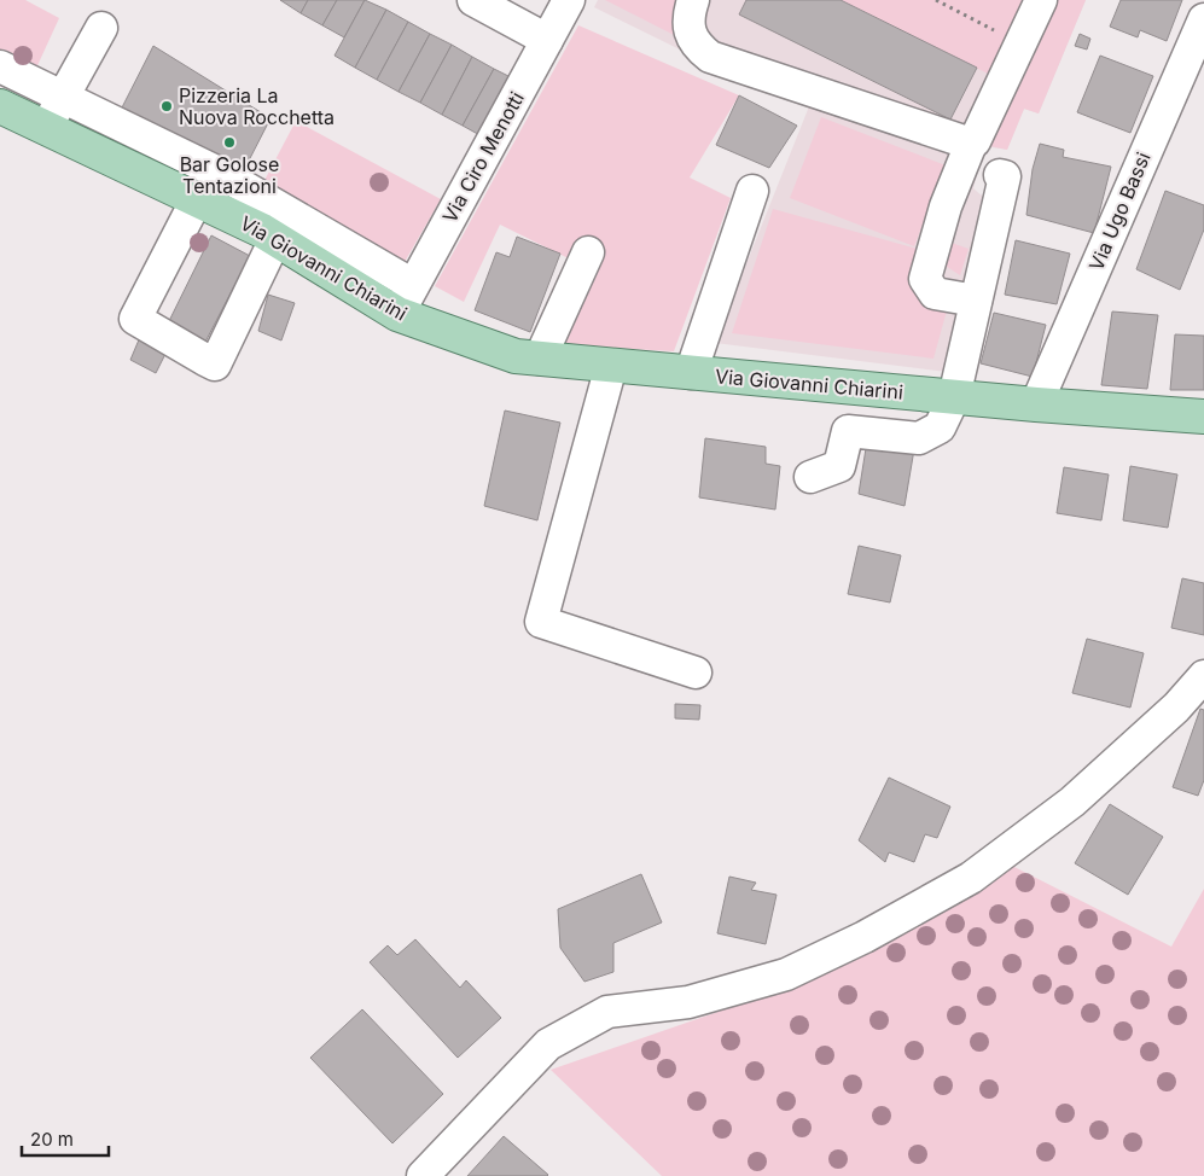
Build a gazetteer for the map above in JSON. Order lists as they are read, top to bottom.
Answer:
{
  "streets": {
    "main road": ["Via Giovanni Chiarini"],
    "street": ["Via Ciro Menotti", "Via Ugo Bassi"]
  },
  "crossings": [
    ["Via Ciro Menotti", "Via Giovanni Chiarini"],
    ["Via Ugo Bassi", "Via Giovanni Chiarini"]
  ],
  "places": ["Pizzeria La Nuova Rocchetta", "Bar Golose Tentazioni"],
  "scale_bar": "20 m"
}
